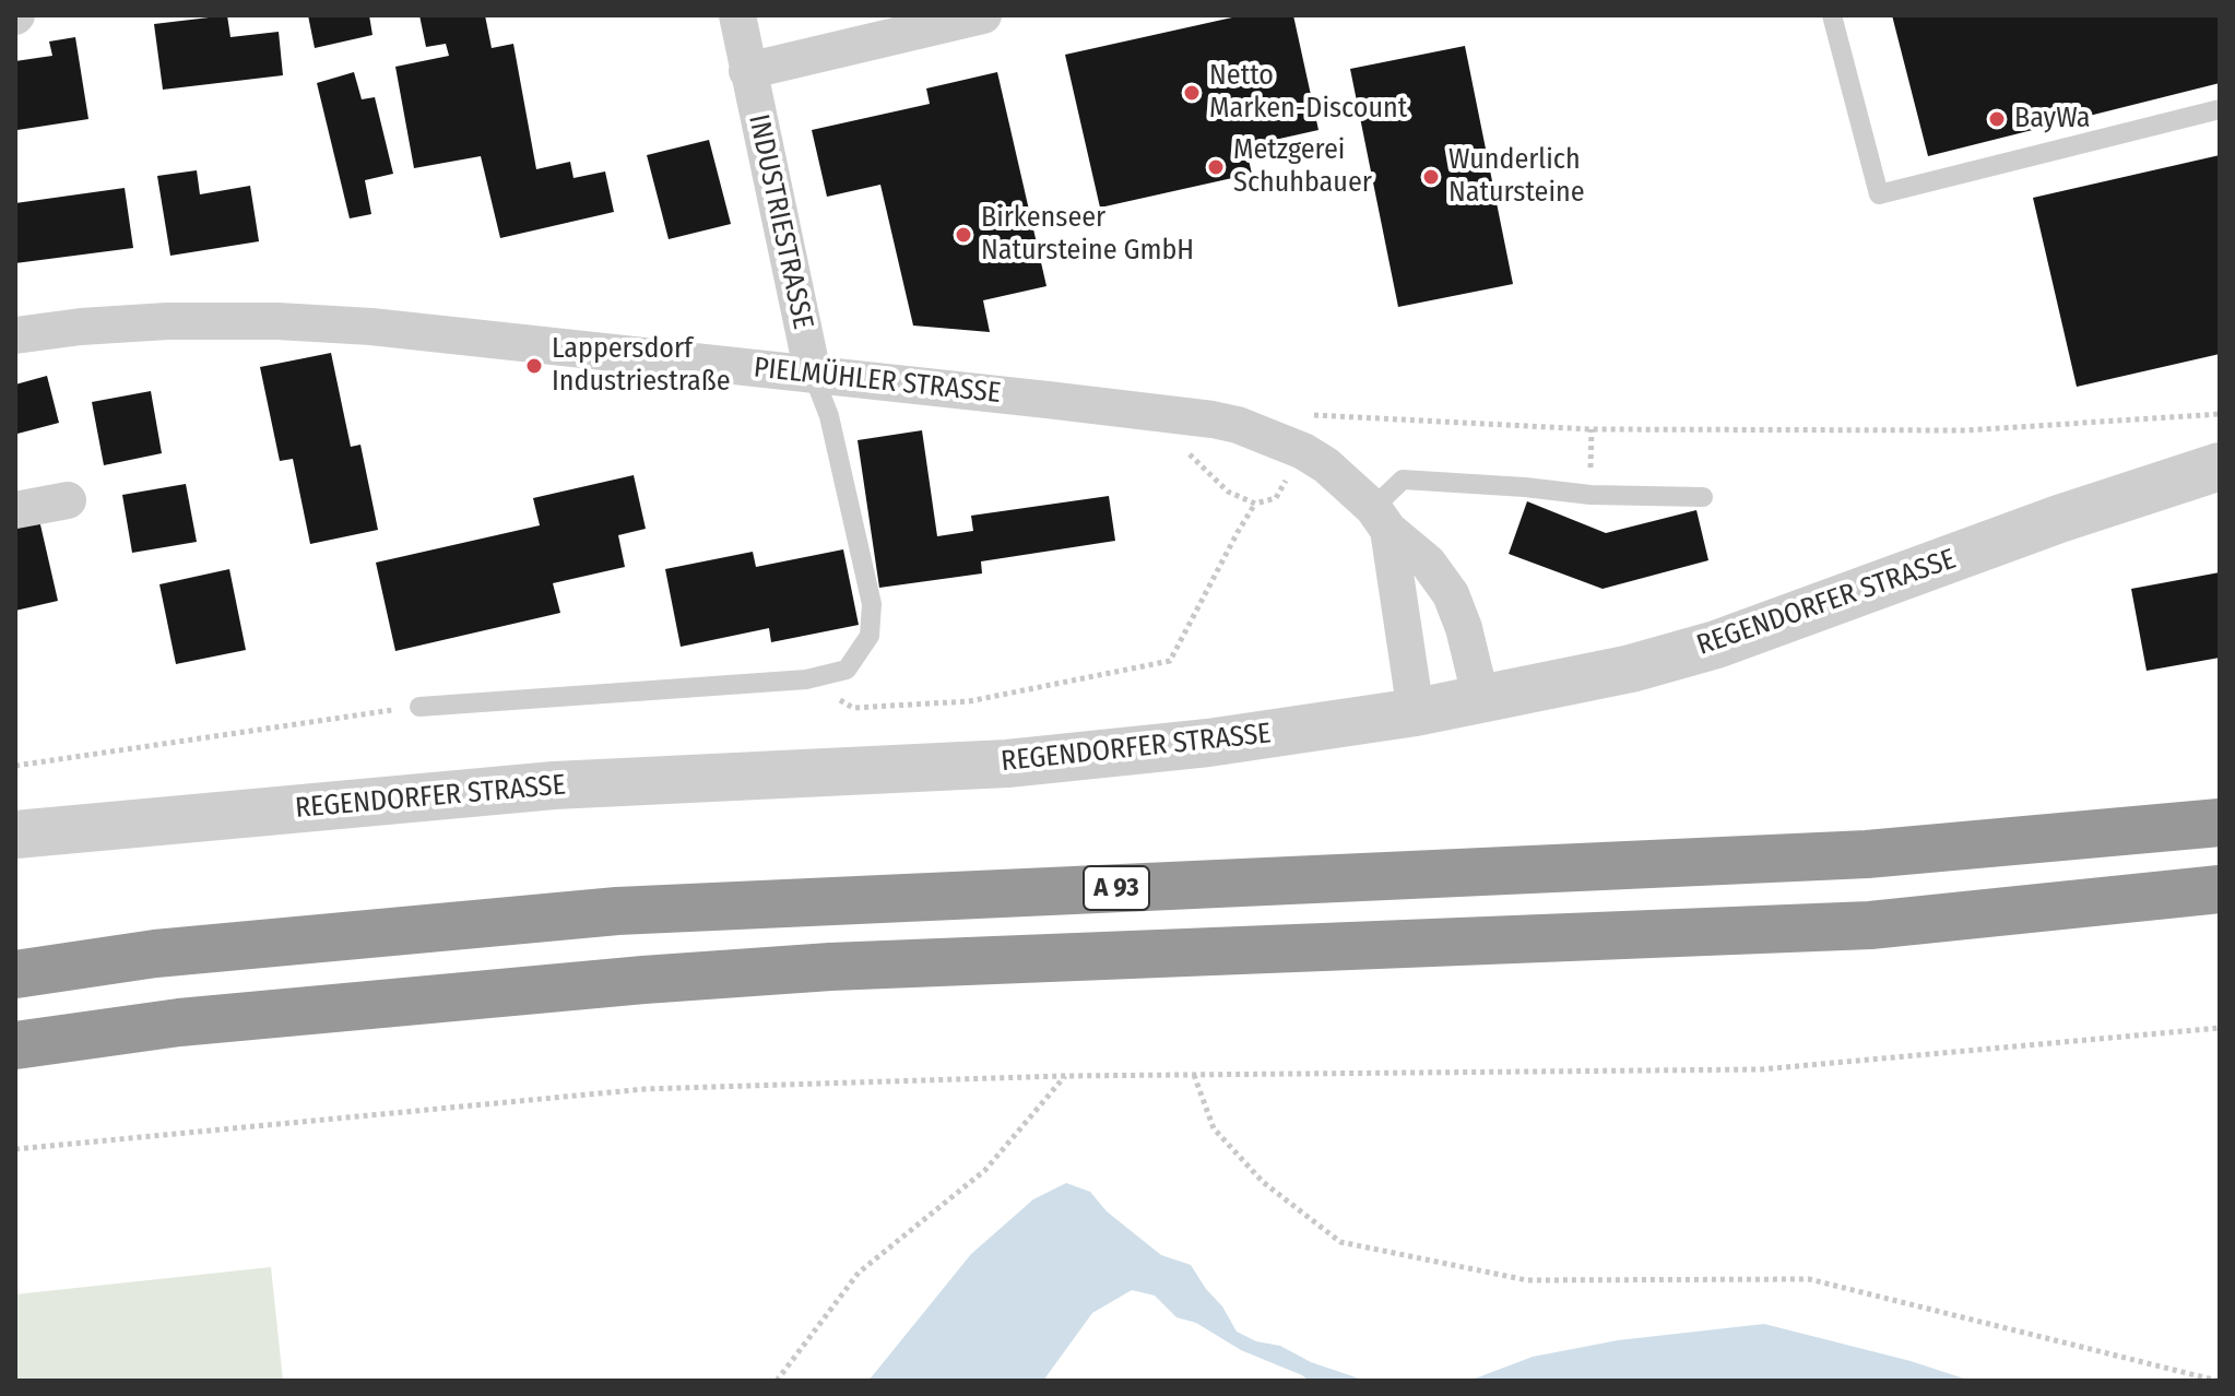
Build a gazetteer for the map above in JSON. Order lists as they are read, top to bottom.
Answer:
{
  "streets": {
    "highway": ["A 93"],
    "street": ["INDUSTRIESTRASSE", "PIELMÜHLER STRASSE", "REGENDORFER STRASSE"]
  },
  "crossings": [
    ["INDUSTRIESTRASSE", "PIELMÜHLER STRASSE"],
    ["PIELMÜHLER STRASSE", "REGENDORFER STRASSE"]
  ],
  "places": [
    "Netto Marken-Discount",
    "BayWa",
    "Metzgerei Schuhbauer",
    "Wunderlich Natursteine",
    "Birkenseer Natursteine GmbH",
    "Lappersdorf Industriestraße"
  ]
}
